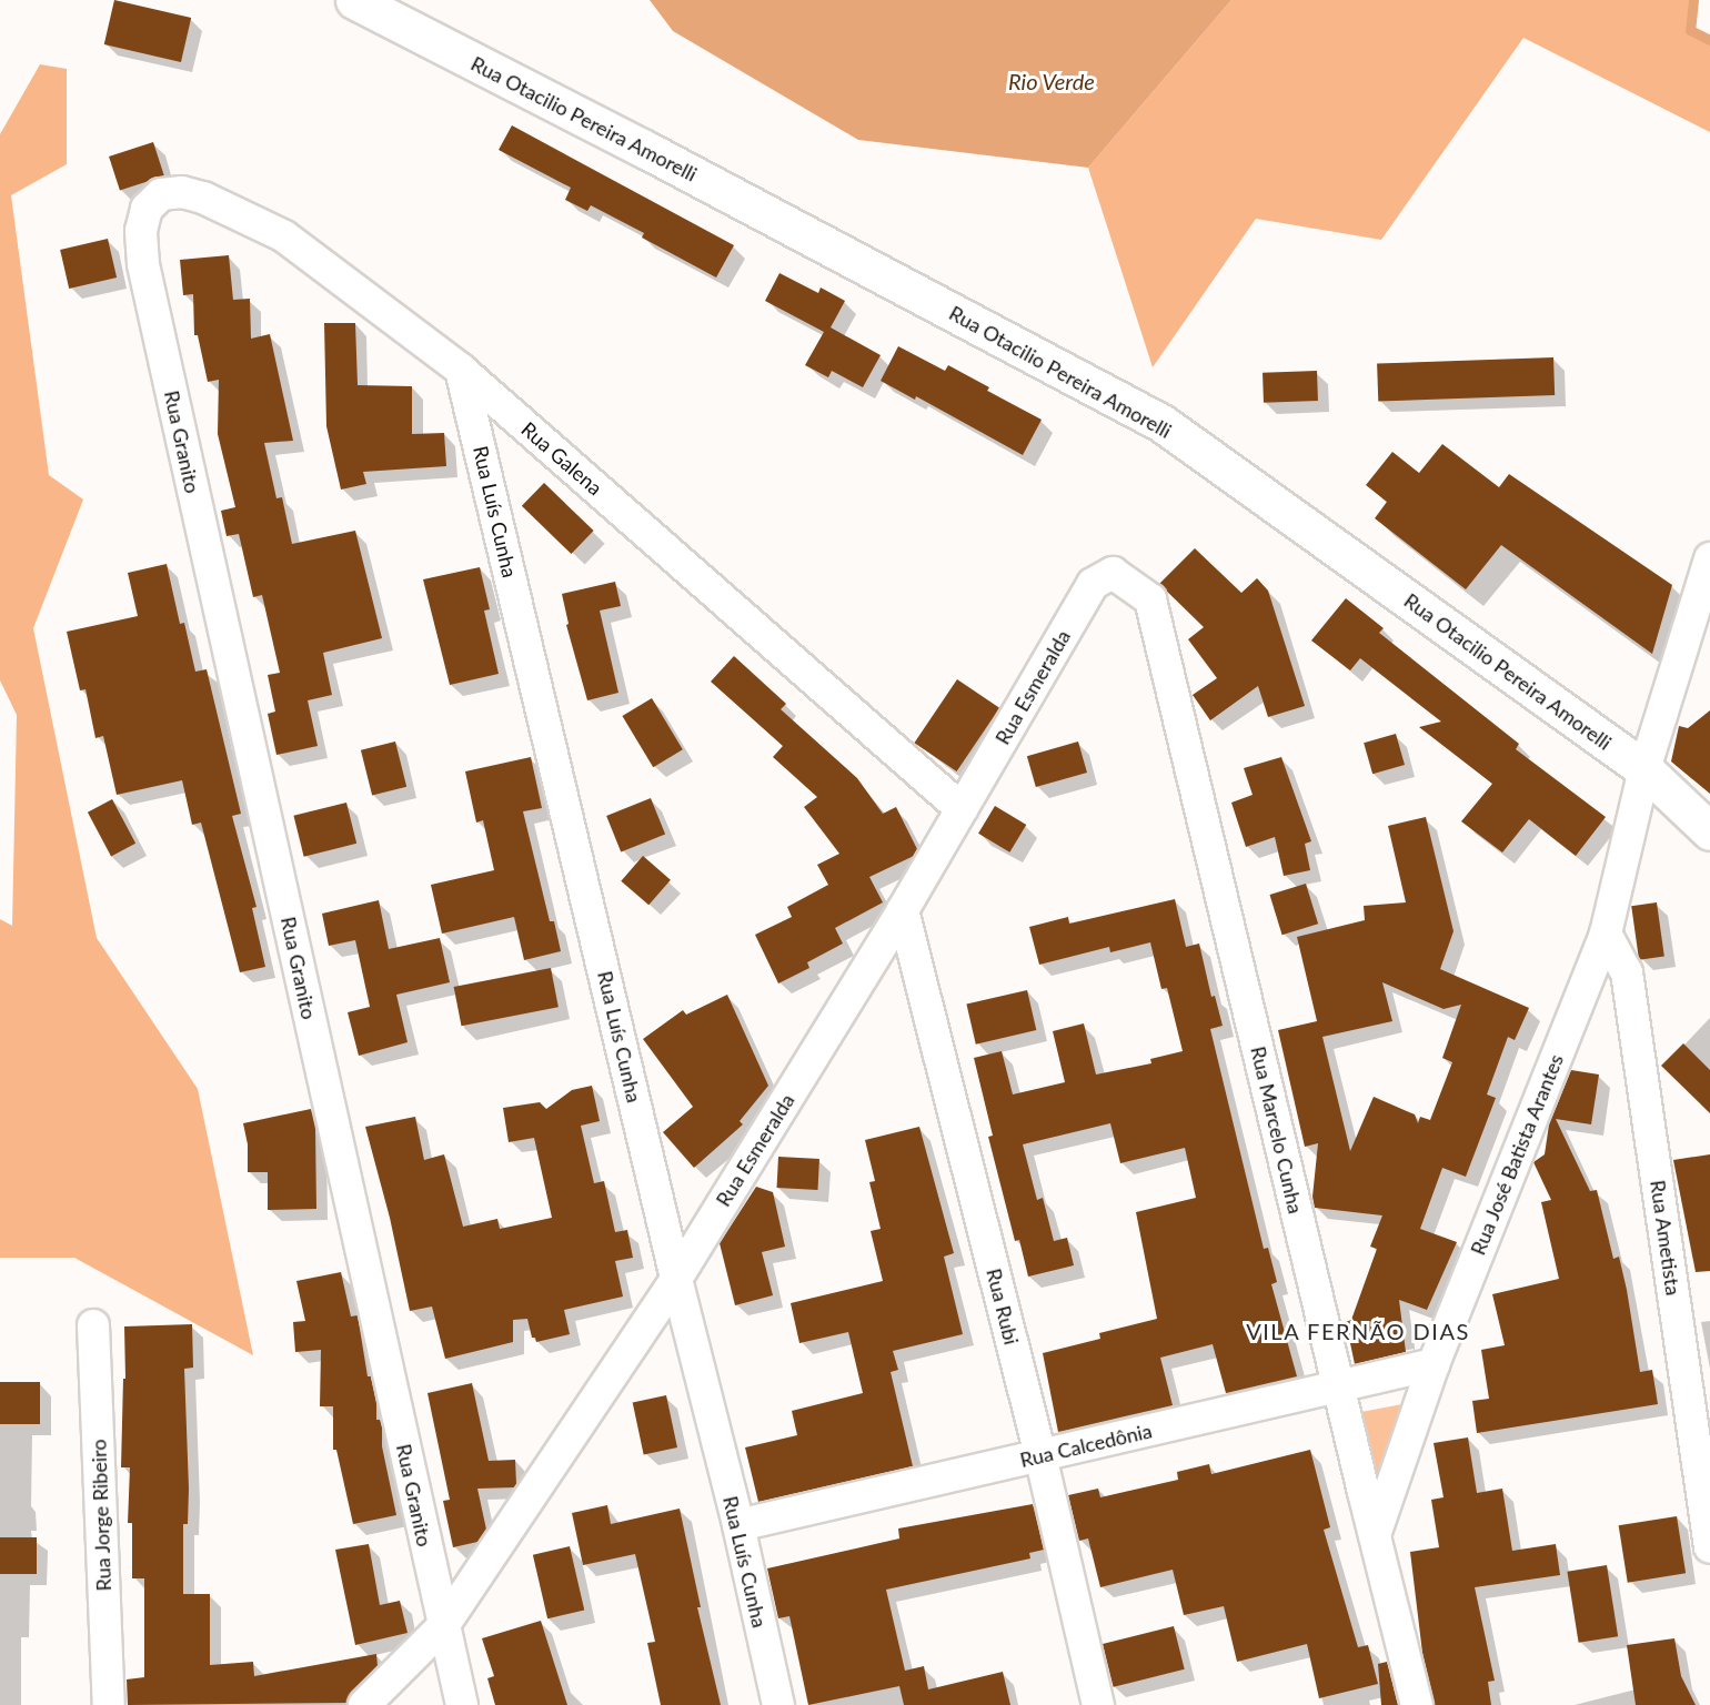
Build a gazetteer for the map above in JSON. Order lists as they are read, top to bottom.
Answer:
{
  "streets": {
    "main road": ["Rua Otacilio Pereira Amorelli"],
    "street": [
      "Rua Granito",
      "Rua Galena",
      "Rua Luís Cunha",
      "Rua Esmeralda",
      "Rua Marcelo Cunha",
      "Rua José Batista Arantes",
      "Rua Ametista",
      "Rua Rubi",
      "Rua Calcedônia",
      "Rua Jorge Ribeiro"
    ]
  },
  "crossings": [
    ["Rua Otacilio Pereira Amorelli", "Rua José Batista Arantes"],
    ["Rua Granito", "Rua Galena"],
    ["Rua Granito", "Rua Esmeralda"],
    ["Rua Galena", "Rua Luís Cunha"],
    ["Rua Galena", "Rua Esmeralda"],
    ["Rua Luís Cunha", "Rua Esmeralda"],
    ["Rua Luís Cunha", "Rua Calcedônia"],
    ["Rua Esmeralda", "Rua Marcelo Cunha"],
    ["Rua Esmeralda", "Rua Rubi"],
    ["Rua Marcelo Cunha", "Rua José Batista Arantes"],
    ["Rua Marcelo Cunha", "Rua Calcedônia"],
    ["Rua José Batista Arantes", "Rua Ametista"],
    ["Rua José Batista Arantes", "Rua Calcedônia"],
    ["Rua Rubi", "Rua Calcedônia"]
  ],
  "districts": ["VILA FERNÃO DIAS"],
  "water": ["Rio Verde"]
}
